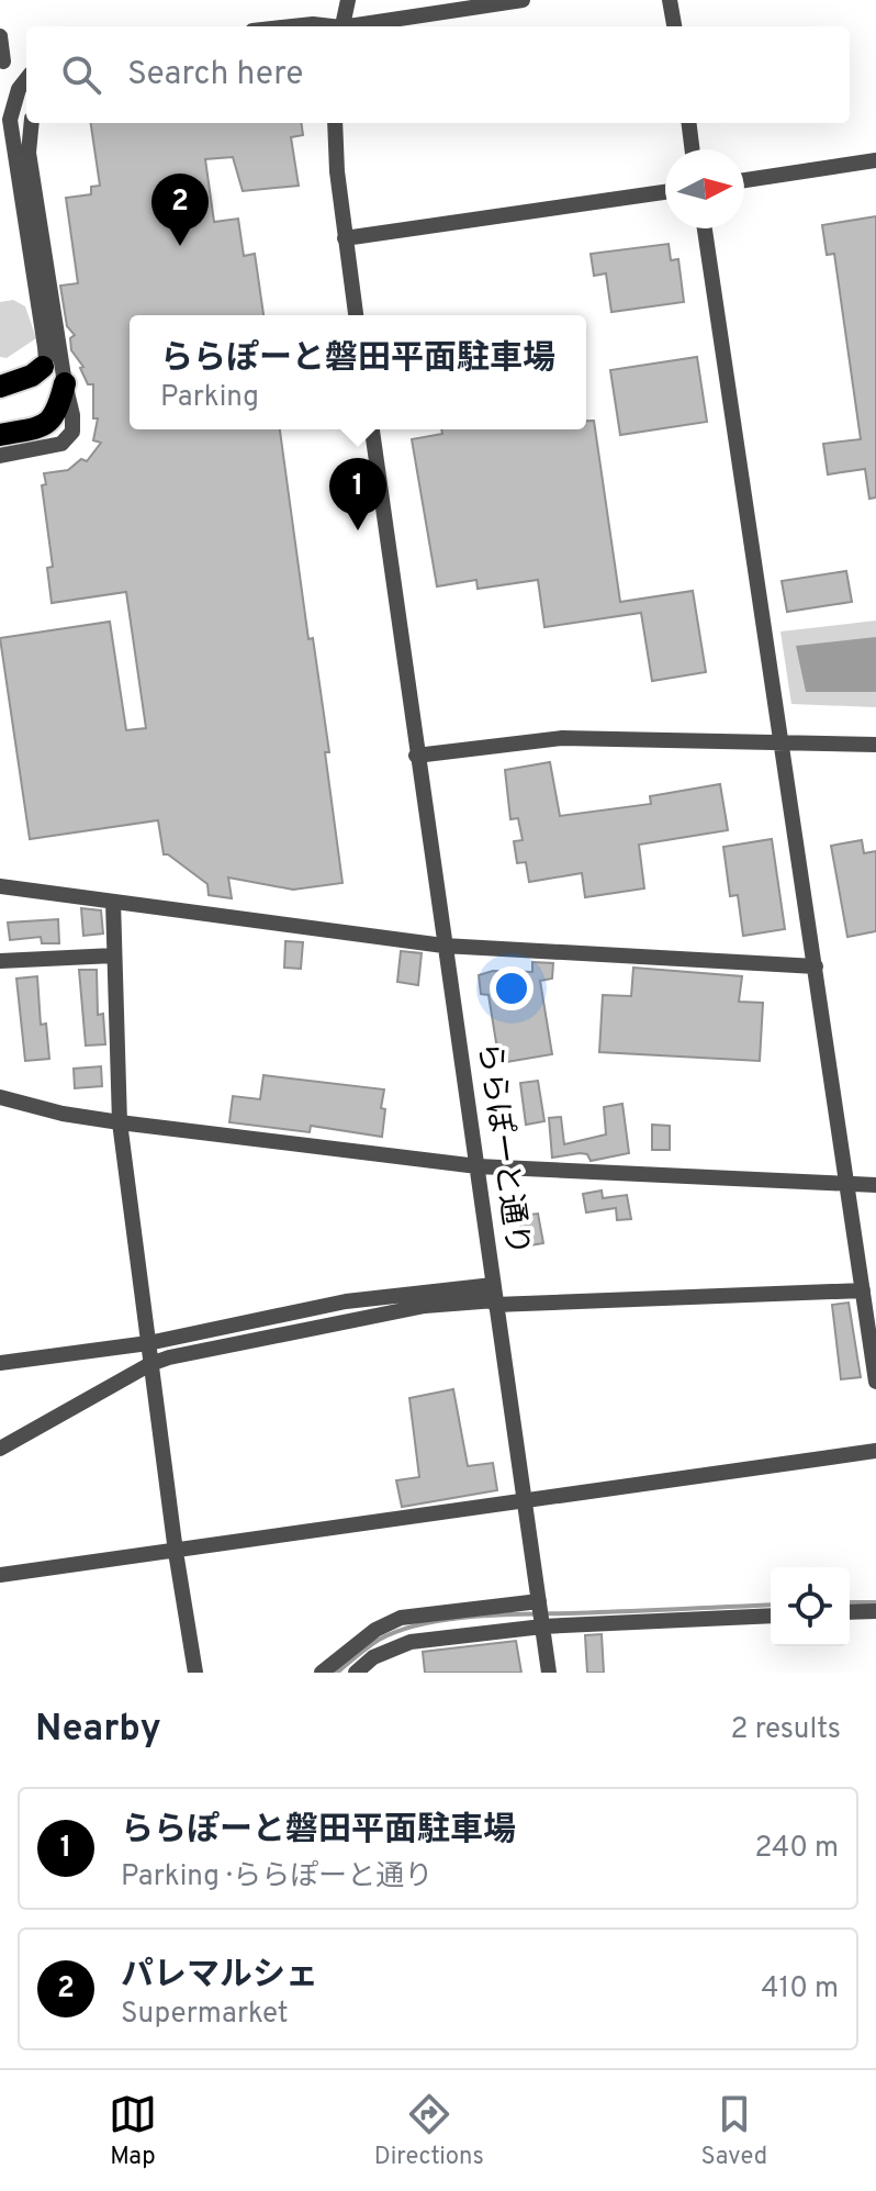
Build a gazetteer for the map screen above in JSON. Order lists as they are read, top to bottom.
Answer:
{
  "streets": {
    "street": ["ららぽーと通り"]
  },
  "north": "right",
  "page": {
    "search": "Search here",
    "pins": ["2", "1"],
    "popup": ["ららぽーと磐田平面駐車場", "Parking"],
    "heading": ["Nearby", "2 results"],
    "list": [
      {
        "mark": "1",
        "name": "ららぽーと磐田平面駐車場",
        "note": "Parking · ららぽーと通り",
        "value": "240 m"
      },
      {
        "mark": "2",
        "name": "パレマルシェ",
        "note": "Supermarket",
        "value": "410 m"
      }
    ],
    "nav": ["Map", "Directions", "Saved"]
  }
}
